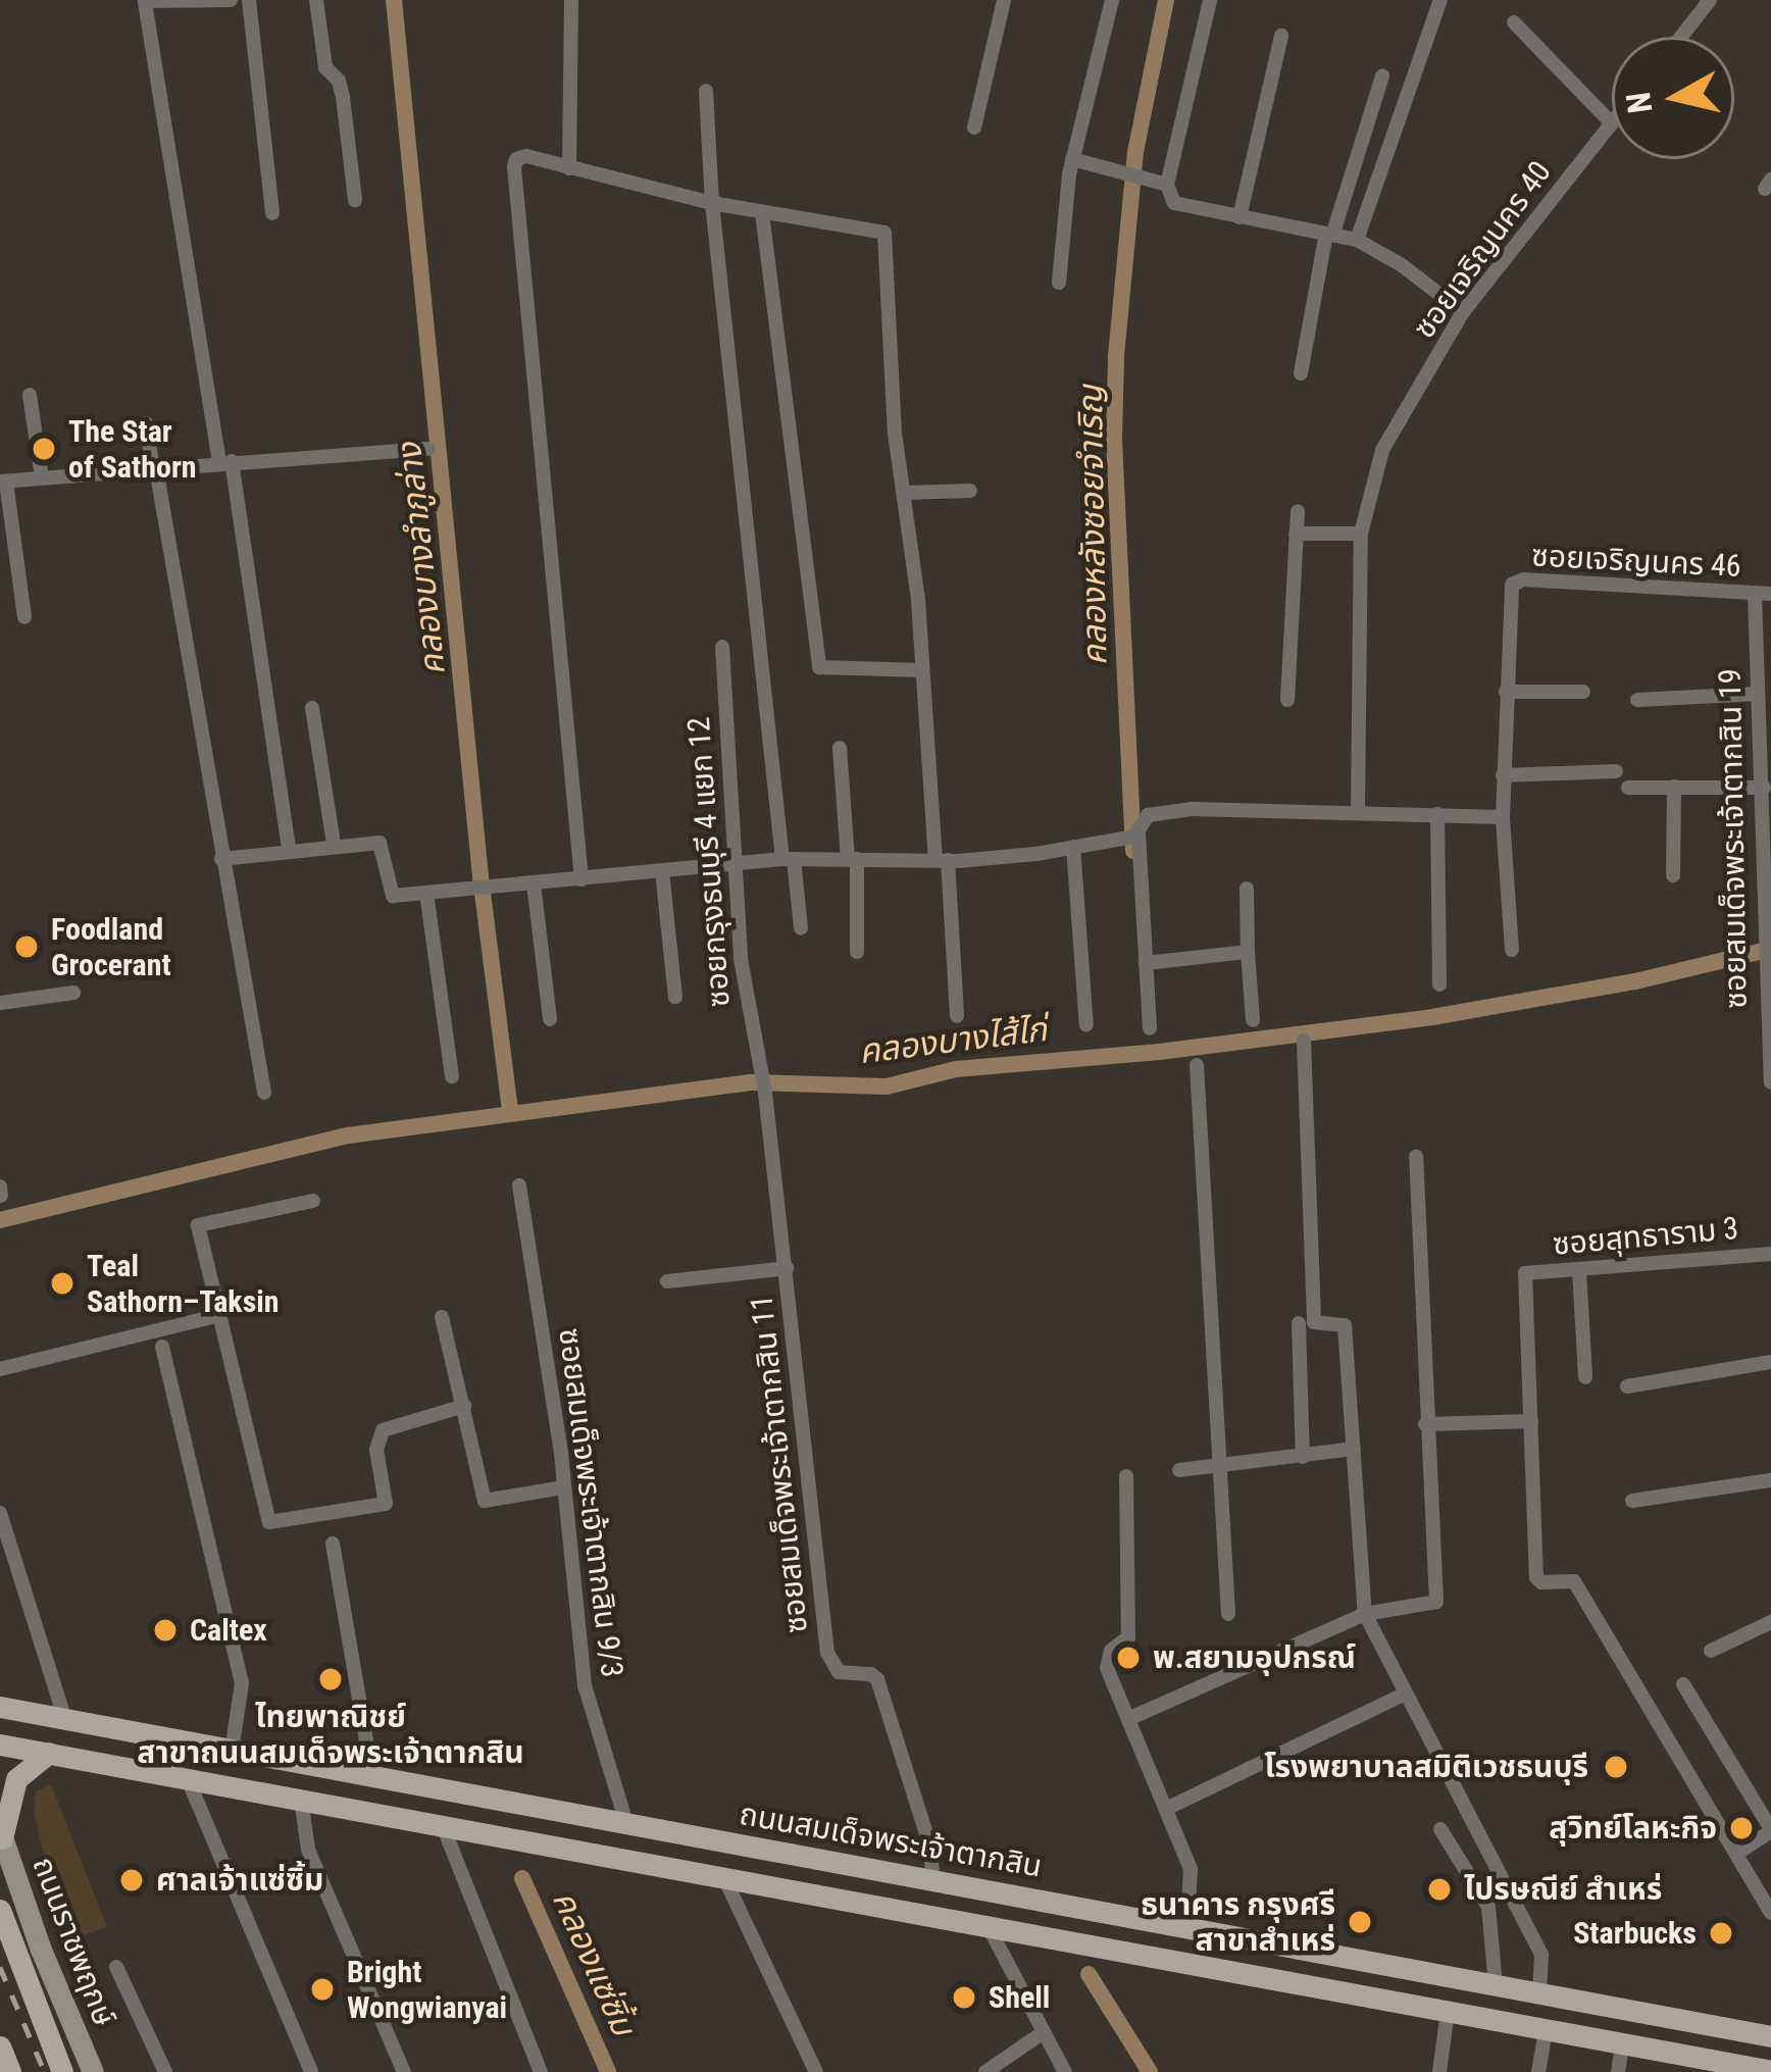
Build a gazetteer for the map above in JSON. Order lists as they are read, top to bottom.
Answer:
{
  "streets": {
    "main road": ["ถนนสมเด็จพระเจ้าตากสิน", "ถนนราชพฤกษ์"],
    "street": [
      "ซอยเจริญนคร 40",
      "ซอยเจริญนคร 46",
      "ซอยสมเด็จพระเจ้าตากสิน 19",
      "ซอยกรุงธนบุรี 4 แยก 12",
      "ซอยสุทธาราม 3",
      "ซอยสมเด็จพระเจ้าตากสิน 11",
      "ซอยสมเด็จพระเจ้าตากสิน 9/3"
    ]
  },
  "crossings": [
    ["ซอยเจริญนคร 46", "ซอยสมเด็จพระเจ้าตากสิน 19"],
    ["ซอยกรุงธนบุรี 4 แยก 12", "ซอยสมเด็จพระเจ้าตากสิน 11"],
    ["ซอยสมเด็จพระเจ้าตากสิน 11", "ถนนสมเด็จพระเจ้าตากสิน"],
    ["ซอยสมเด็จพระเจ้าตากสิน 9/3", "ถนนสมเด็จพระเจ้าตากสิน"]
  ],
  "water": [
    "คลองหลังซอยจำเริญ",
    "คลองบางลำภูล่าง",
    "คลองบางไส้ไก่",
    "คลองแซ่ซิ้ม"
  ],
  "places": [
    "The Star of Sathorn",
    "Foodland Grocerant",
    "Teal Sathorn–Taksin",
    "Caltex",
    "พ.สยามอุปกรณ์",
    "ไทยพาณิชย์ สาขาถนนสมเด็จพระเจ้าตากสิน",
    "โรงพยาบาลสมิติเวชธนบุรี",
    "สุวิทย์โลหะกิจ",
    "ศาลเจ้าแซ่ซิ้ม",
    "ไปรษณีย์ สำเหร่",
    "ธนาคาร กรุงศรี สาขาสำเหร่",
    "Starbucks",
    "Bright Wongwianyai",
    "Shell"
  ],
  "north": "left"
}
